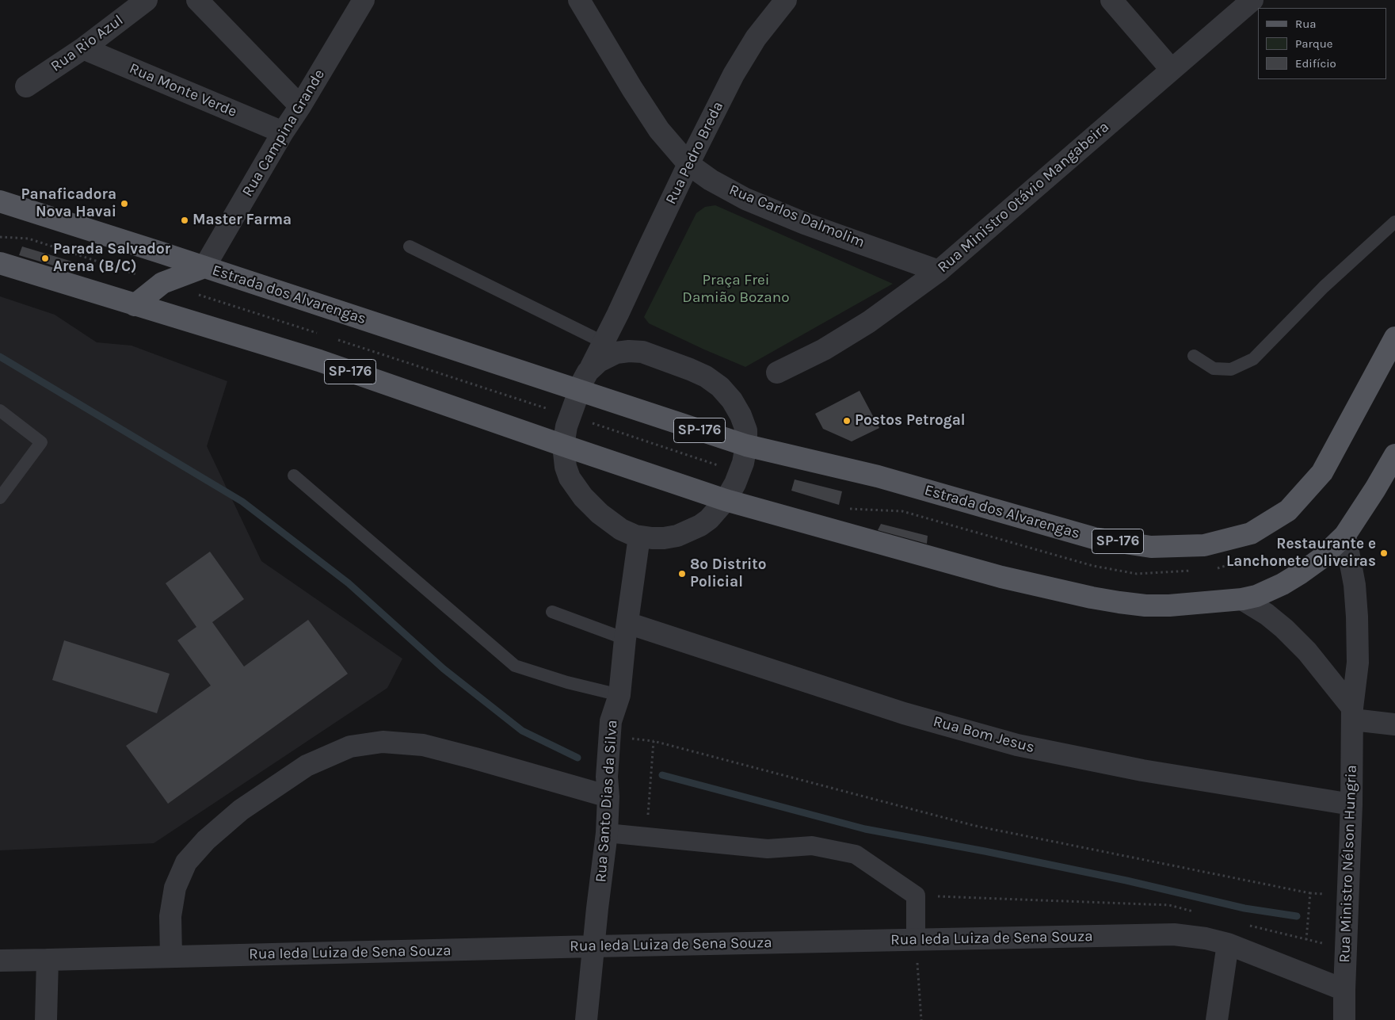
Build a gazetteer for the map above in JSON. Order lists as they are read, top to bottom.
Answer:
{
  "streets": {
    "main road": ["Estrada dos Alvarengas", "SP-176"],
    "street": [
      "Rua Rio Azul",
      "Rua Monte Verde",
      "Rua Campina Grande",
      "Rua Pedro Breda",
      "Rua Ministro Otávio Mangabeira",
      "Rua Carlos Dalmolim",
      "Rua Bom Jesus",
      "Rua Santo Dias da Silva",
      "Rua Ministro Nélson Hungria",
      "Rua Ieda Luiza de Sena Souza"
    ]
  },
  "crossings": [
    ["Rua Rio Azul", "Rua Monte Verde"],
    ["Rua Monte Verde", "Rua Campina Grande"],
    ["Rua Campina Grande", "Estrada dos Alvarengas"],
    ["Rua Pedro Breda", "Rua Carlos Dalmolim"],
    ["Rua Pedro Breda", "Estrada dos Alvarengas"],
    ["Rua Pedro Breda", "SP-176"],
    ["Rua Ministro Otávio Mangabeira", "Rua Carlos Dalmolim"],
    ["Estrada dos Alvarengas", "SP-176"],
    ["SP-176", "Rua Santo Dias da Silva"],
    ["SP-176", "Rua Ministro Nélson Hungria"],
    ["Rua Bom Jesus", "Rua Santo Dias da Silva"],
    ["Rua Bom Jesus", "Rua Ministro Nélson Hungria"],
    ["Rua Santo Dias da Silva", "Rua Ieda Luiza de Sena Souza"],
    ["Rua Ministro Nélson Hungria", "Rua Ieda Luiza de Sena Souza"]
  ],
  "parks": ["Praça Frei Damião Bozano"],
  "places": [
    "Panaficadora Nova Havai",
    "Master Farma",
    "Parada Salvador Arena (B/C)",
    "Postos Petrogal",
    "Restaurante e Lanchonete Oliveiras",
    "8º Distrito Policial"
  ],
  "legend": ["Rua", "Parque", "Edifício"]
}
